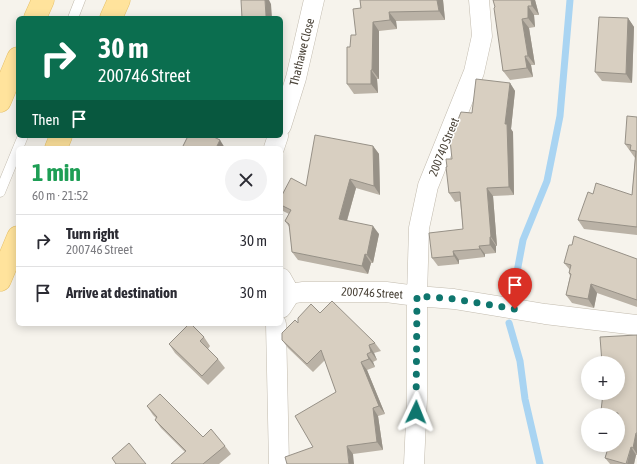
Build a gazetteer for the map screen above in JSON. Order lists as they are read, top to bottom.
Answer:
{
  "streets": {
    "street": ["Thathawe Close", "200740 Street", "200746 Street"]
  },
  "crossings": [
    ["200740 Street", "200746 Street"]
  ],
  "page": {
    "turn": ["30 m", "200746 Street"],
    "then": "Then",
    "heading": ["1 min", "60 m · 21:52"],
    "list": [
      {
        "name": "Turn right",
        "note": "200746 Street",
        "value": "30 m"
      },
      {
        "name": "Arrive at destination",
        "value": "30 m"
      }
    ],
    "map_buttons": ["+", "−"]
  }
}
